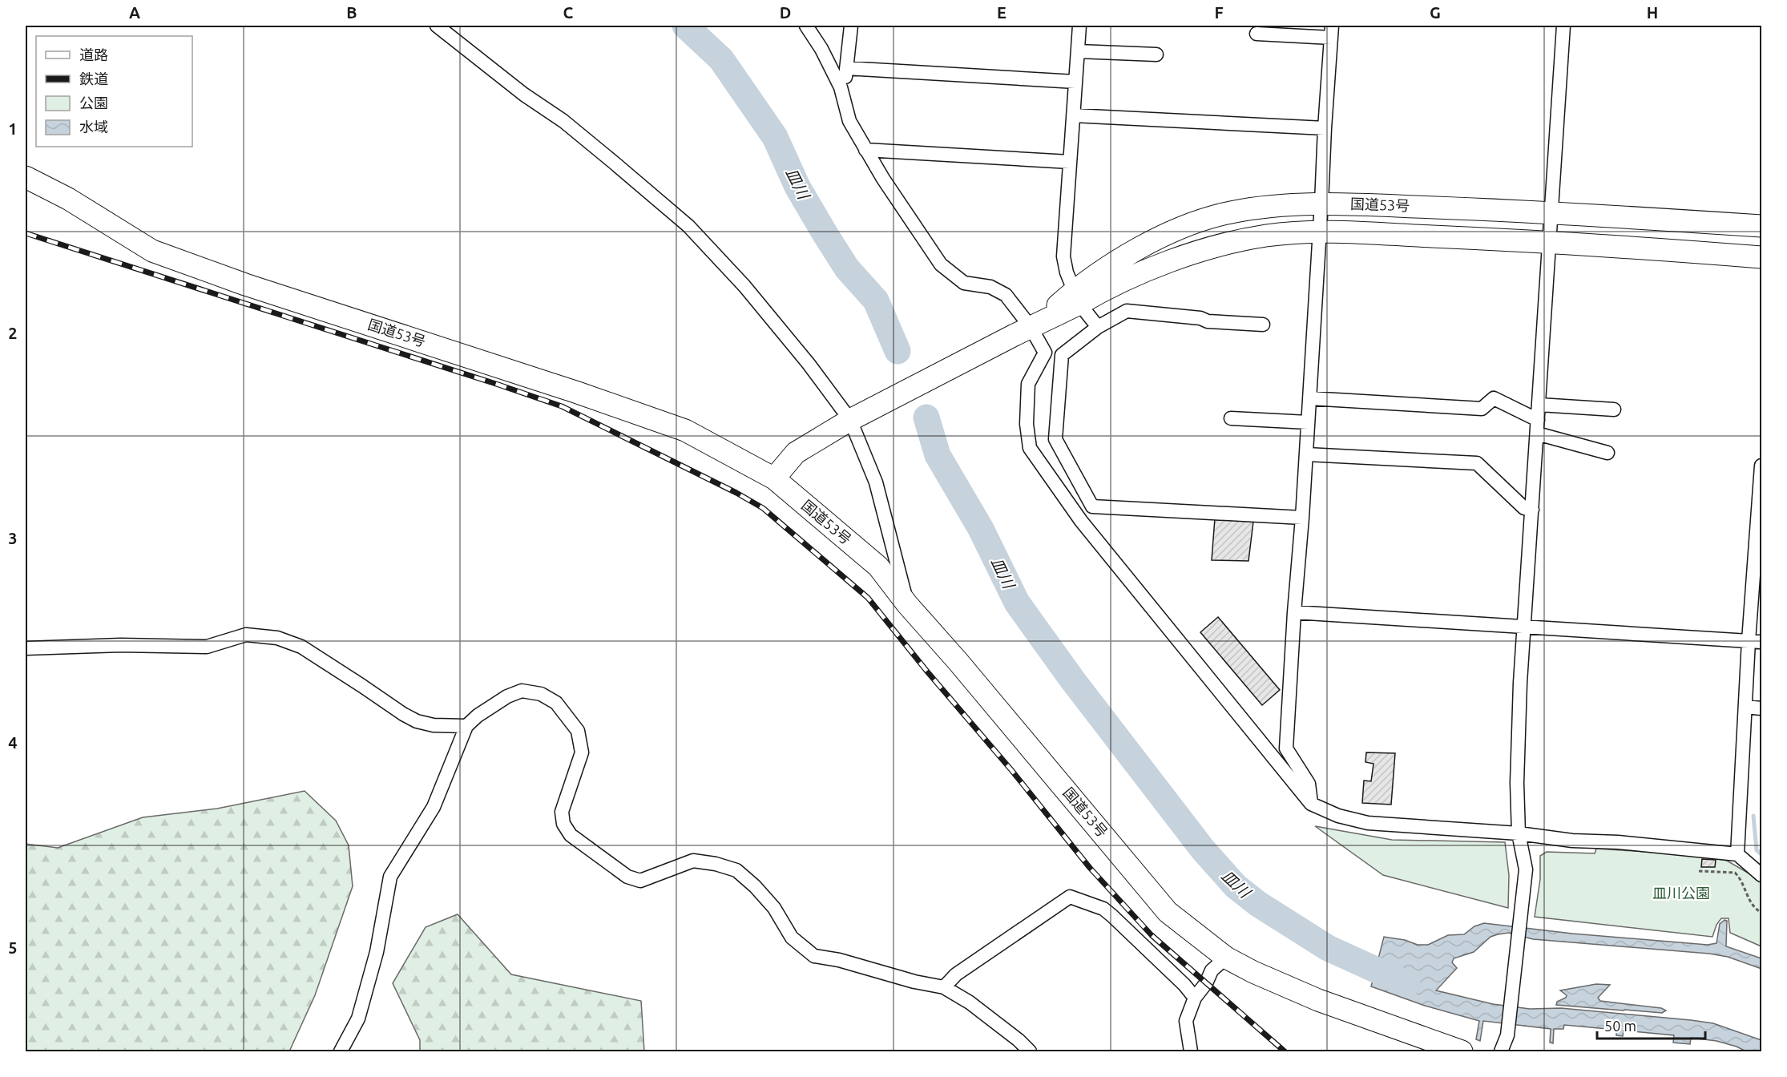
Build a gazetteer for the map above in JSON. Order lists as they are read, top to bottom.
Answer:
{
  "streets": {
    "highway": ["国道53号"]
  },
  "water": ["皿川"],
  "parks": ["皿川公園"],
  "legend": [
    "道路",
    "鉄道",
    "公園",
    "水域"
  ],
  "scale_bar": "50 m",
  "grid": {
    "columns": [
      "A",
      "B",
      "C",
      "D",
      "E",
      "F",
      "G",
      "H"
    ],
    "rows": [
      "1",
      "2",
      "3",
      "4",
      "5"
    ]
  }
}
